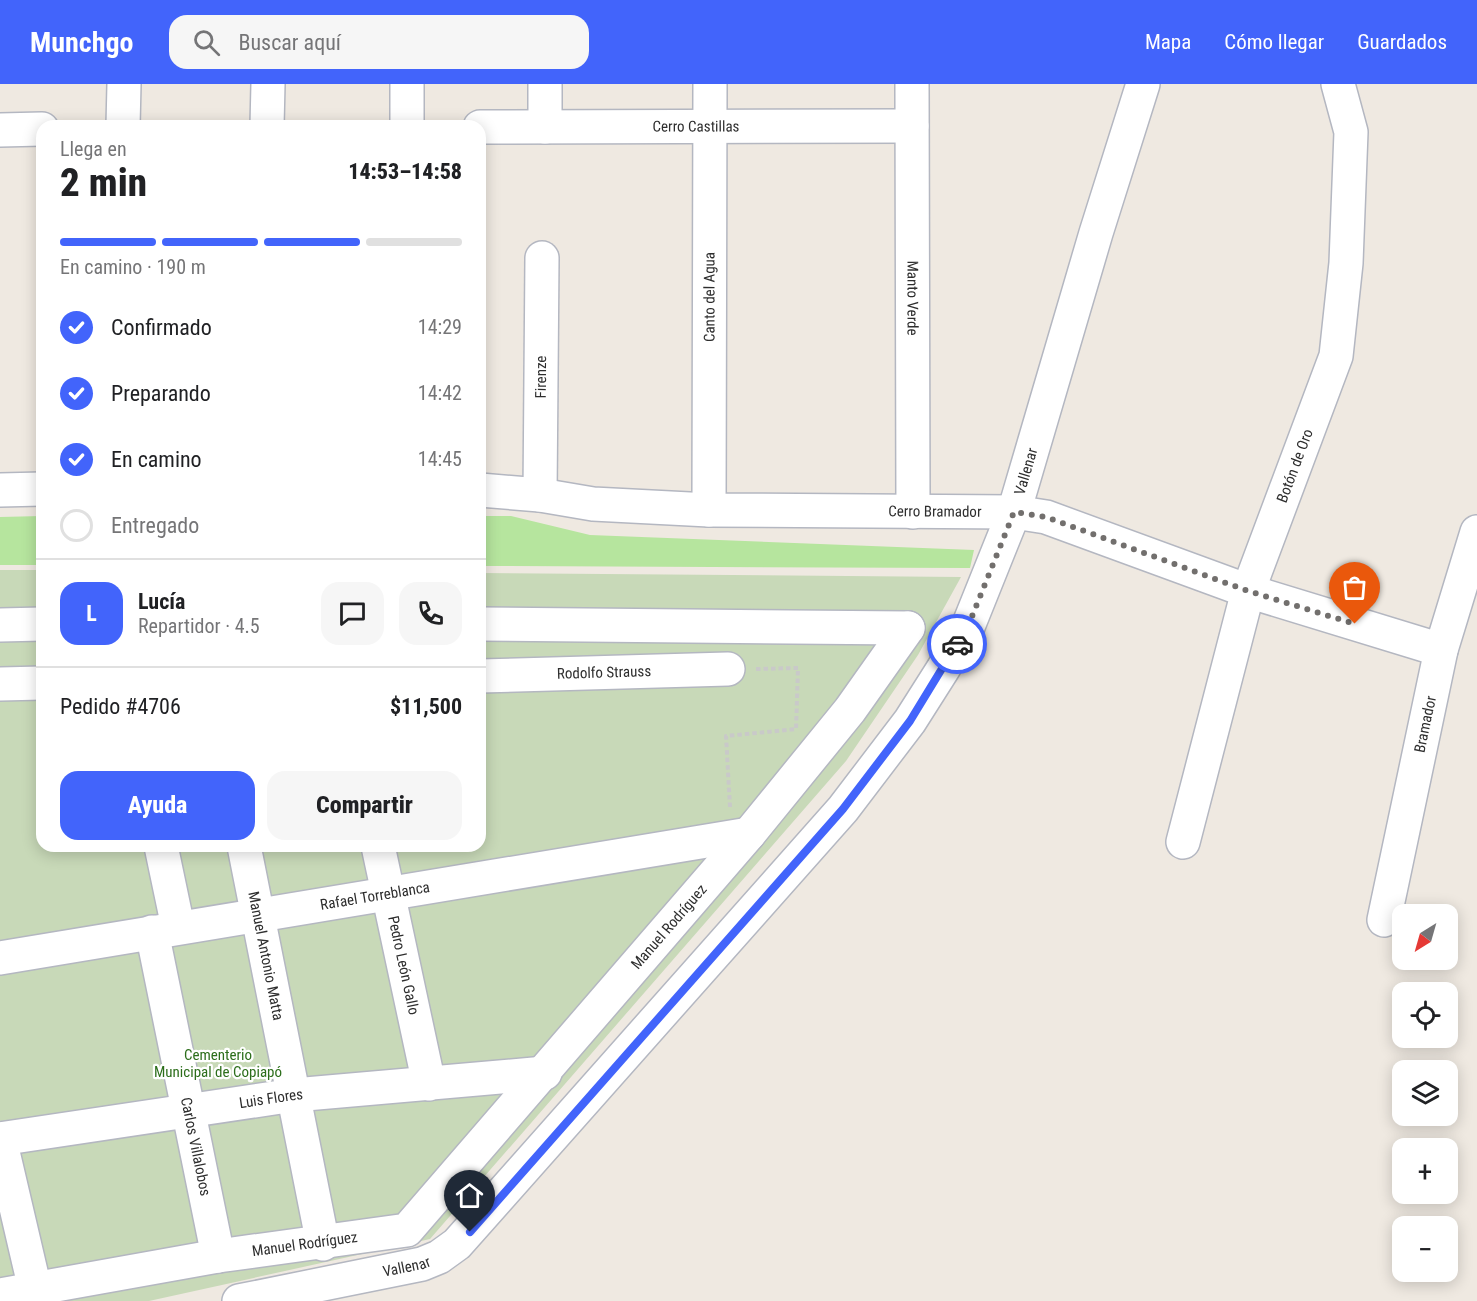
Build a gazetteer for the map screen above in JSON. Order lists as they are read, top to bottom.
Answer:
{
  "streets": {
    "street": [
      "Cerro Castillas",
      "Canto del Agua",
      "Manto Verde",
      "Firenze",
      "Botón de Oro",
      "Vallenar",
      "Cerro Bramador",
      "Rodolfo Strauss",
      "Bramador",
      "Rafael Torreblanca",
      "Manuel Rodríguez",
      "Manuel Antonio Matta",
      "Pedro León Gallo",
      "Luis Flores",
      "Carlos Villalobos"
    ]
  },
  "crossings": [
    ["Cerro Castillas", "Canto del Agua"],
    ["Cerro Castillas", "Manto Verde"],
    ["Canto del Agua", "Cerro Bramador"],
    ["Manto Verde", "Cerro Bramador"],
    ["Firenze", "Cerro Bramador"],
    ["Botón de Oro", "Cerro Bramador"],
    ["Vallenar", "Cerro Bramador"],
    ["Cerro Bramador", "Bramador"],
    ["Rafael Torreblanca", "Manuel Rodríguez"],
    ["Rafael Torreblanca", "Manuel Antonio Matta"],
    ["Rafael Torreblanca", "Pedro León Gallo"],
    ["Rafael Torreblanca", "Carlos Villalobos"],
    ["Manuel Rodríguez", "Manuel Antonio Matta"],
    ["Manuel Rodríguez", "Luis Flores"],
    ["Manuel Rodríguez", "Carlos Villalobos"],
    ["Manuel Antonio Matta", "Luis Flores"],
    ["Pedro León Gallo", "Luis Flores"],
    ["Luis Flores", "Carlos Villalobos"]
  ],
  "parks": ["Cementerio Municipal de Copiapó"],
  "north": "bottom left",
  "page": {
    "header": "Munchgo",
    "search": "Buscar aquí",
    "nav": ["Mapa", "Cómo llegar", "Guardados"],
    "heading": ["2 min", "Llega en", "14:53–14:58"],
    "panel": [
      "Lucía",
      "Repartidor · 4.5",
      "Pedido #4706",
      "$11,500"
    ],
    "bar": "En camino · 190 m",
    "list": [
      ["Confirmado", "14:29"],
      ["Preparando", "14:42"],
      ["En camino", "14:45"],
      "Entregado"
    ],
    "round": "L",
    "buttons": ["Ayuda", "Compartir"],
    "map_buttons": ["+", "−"]
  }
}
